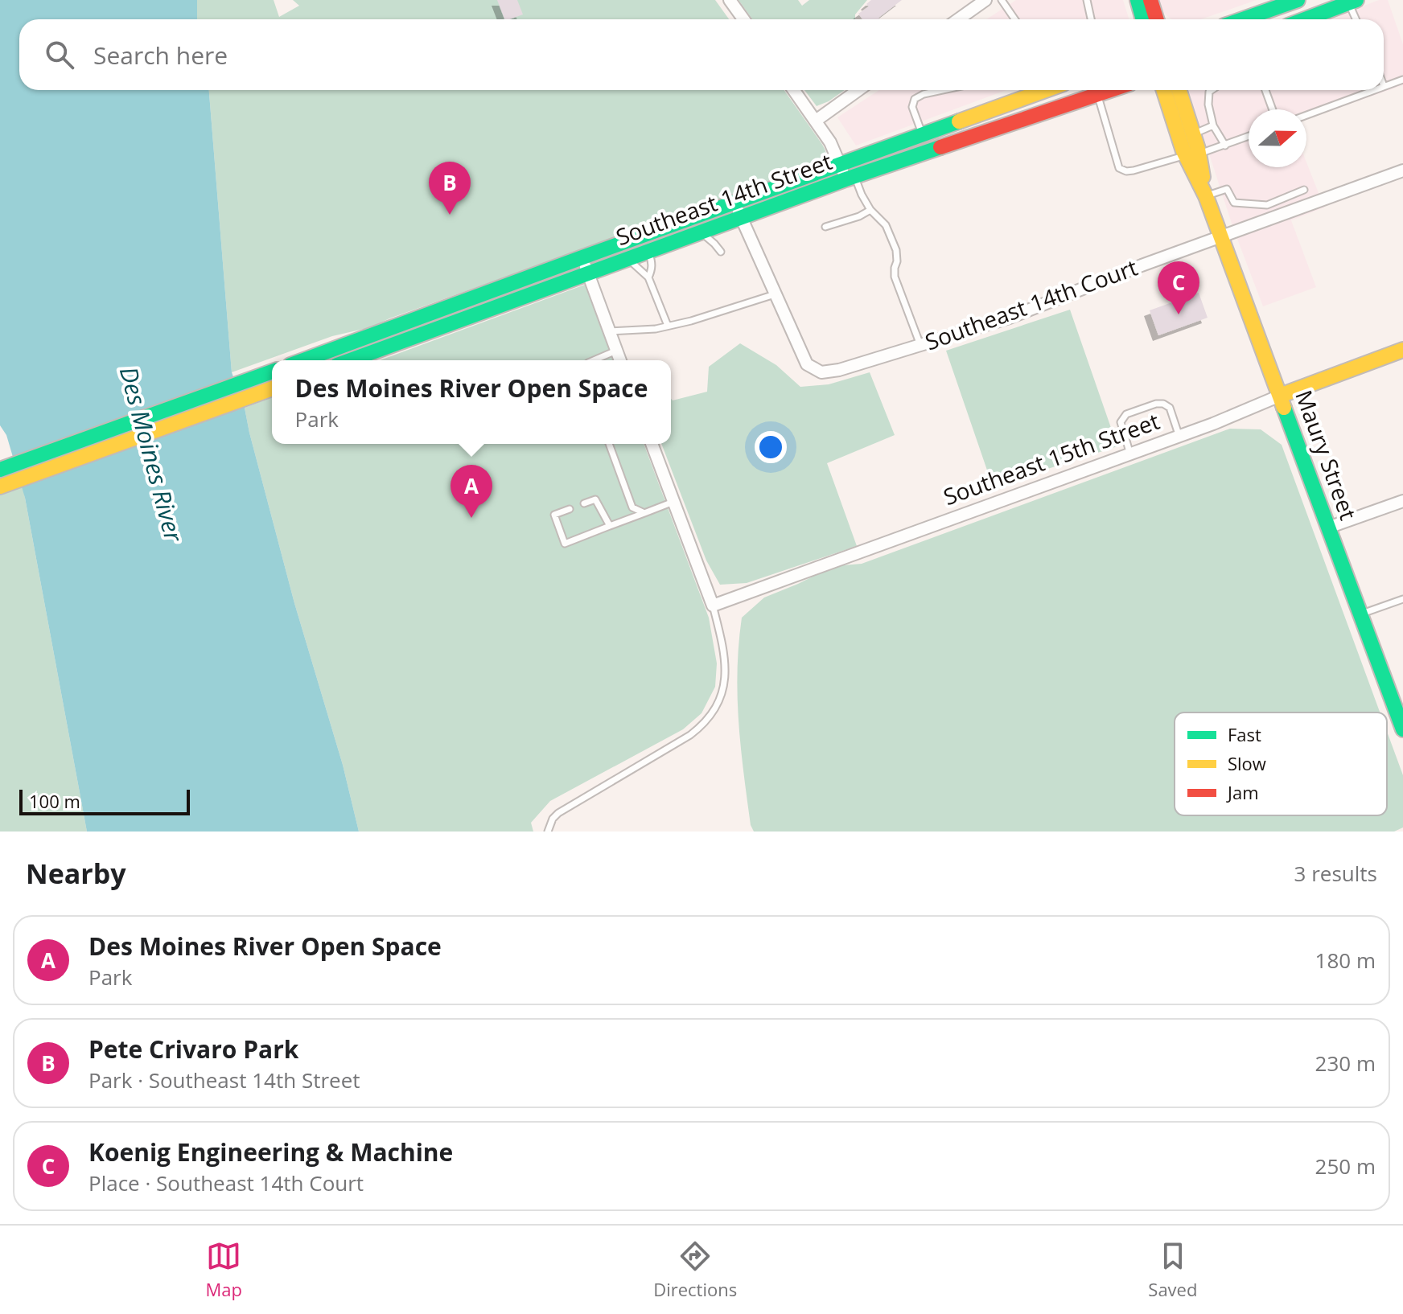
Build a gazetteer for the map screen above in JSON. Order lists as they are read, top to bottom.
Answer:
{
  "streets": {
    "main road": ["Southeast 14th Street", "Maury Street", "Southeast 15th Street"],
    "street": ["Southeast 14th Court"]
  },
  "crossings": [
    ["Southeast 14th Court", "Maury Street"],
    ["Maury Street", "Southeast 15th Street"]
  ],
  "water": ["Des Moines River"],
  "legend": ["Fast", "Slow", "Jam"],
  "scale_bar": "100 m",
  "north": "right",
  "page": {
    "search": "Search here",
    "pins": ["B", "C", "A"],
    "popup": ["Des Moines River Open Space", "Park"],
    "scale": "100 m",
    "heading": ["Nearby", "3 results"],
    "list": [
      {
        "mark": "A",
        "name": "Des Moines River Open Space",
        "note": "Park",
        "value": "180 m"
      },
      {
        "mark": "B",
        "name": "Pete Crivaro Park",
        "note": "Park · Southeast 14th Street",
        "value": "230 m"
      },
      {
        "mark": "C",
        "name": "Koenig Engineering & Machine",
        "note": "Place · Southeast 14th Court",
        "value": "250 m"
      }
    ],
    "nav": ["Map", "Directions", "Saved"]
  }
}
